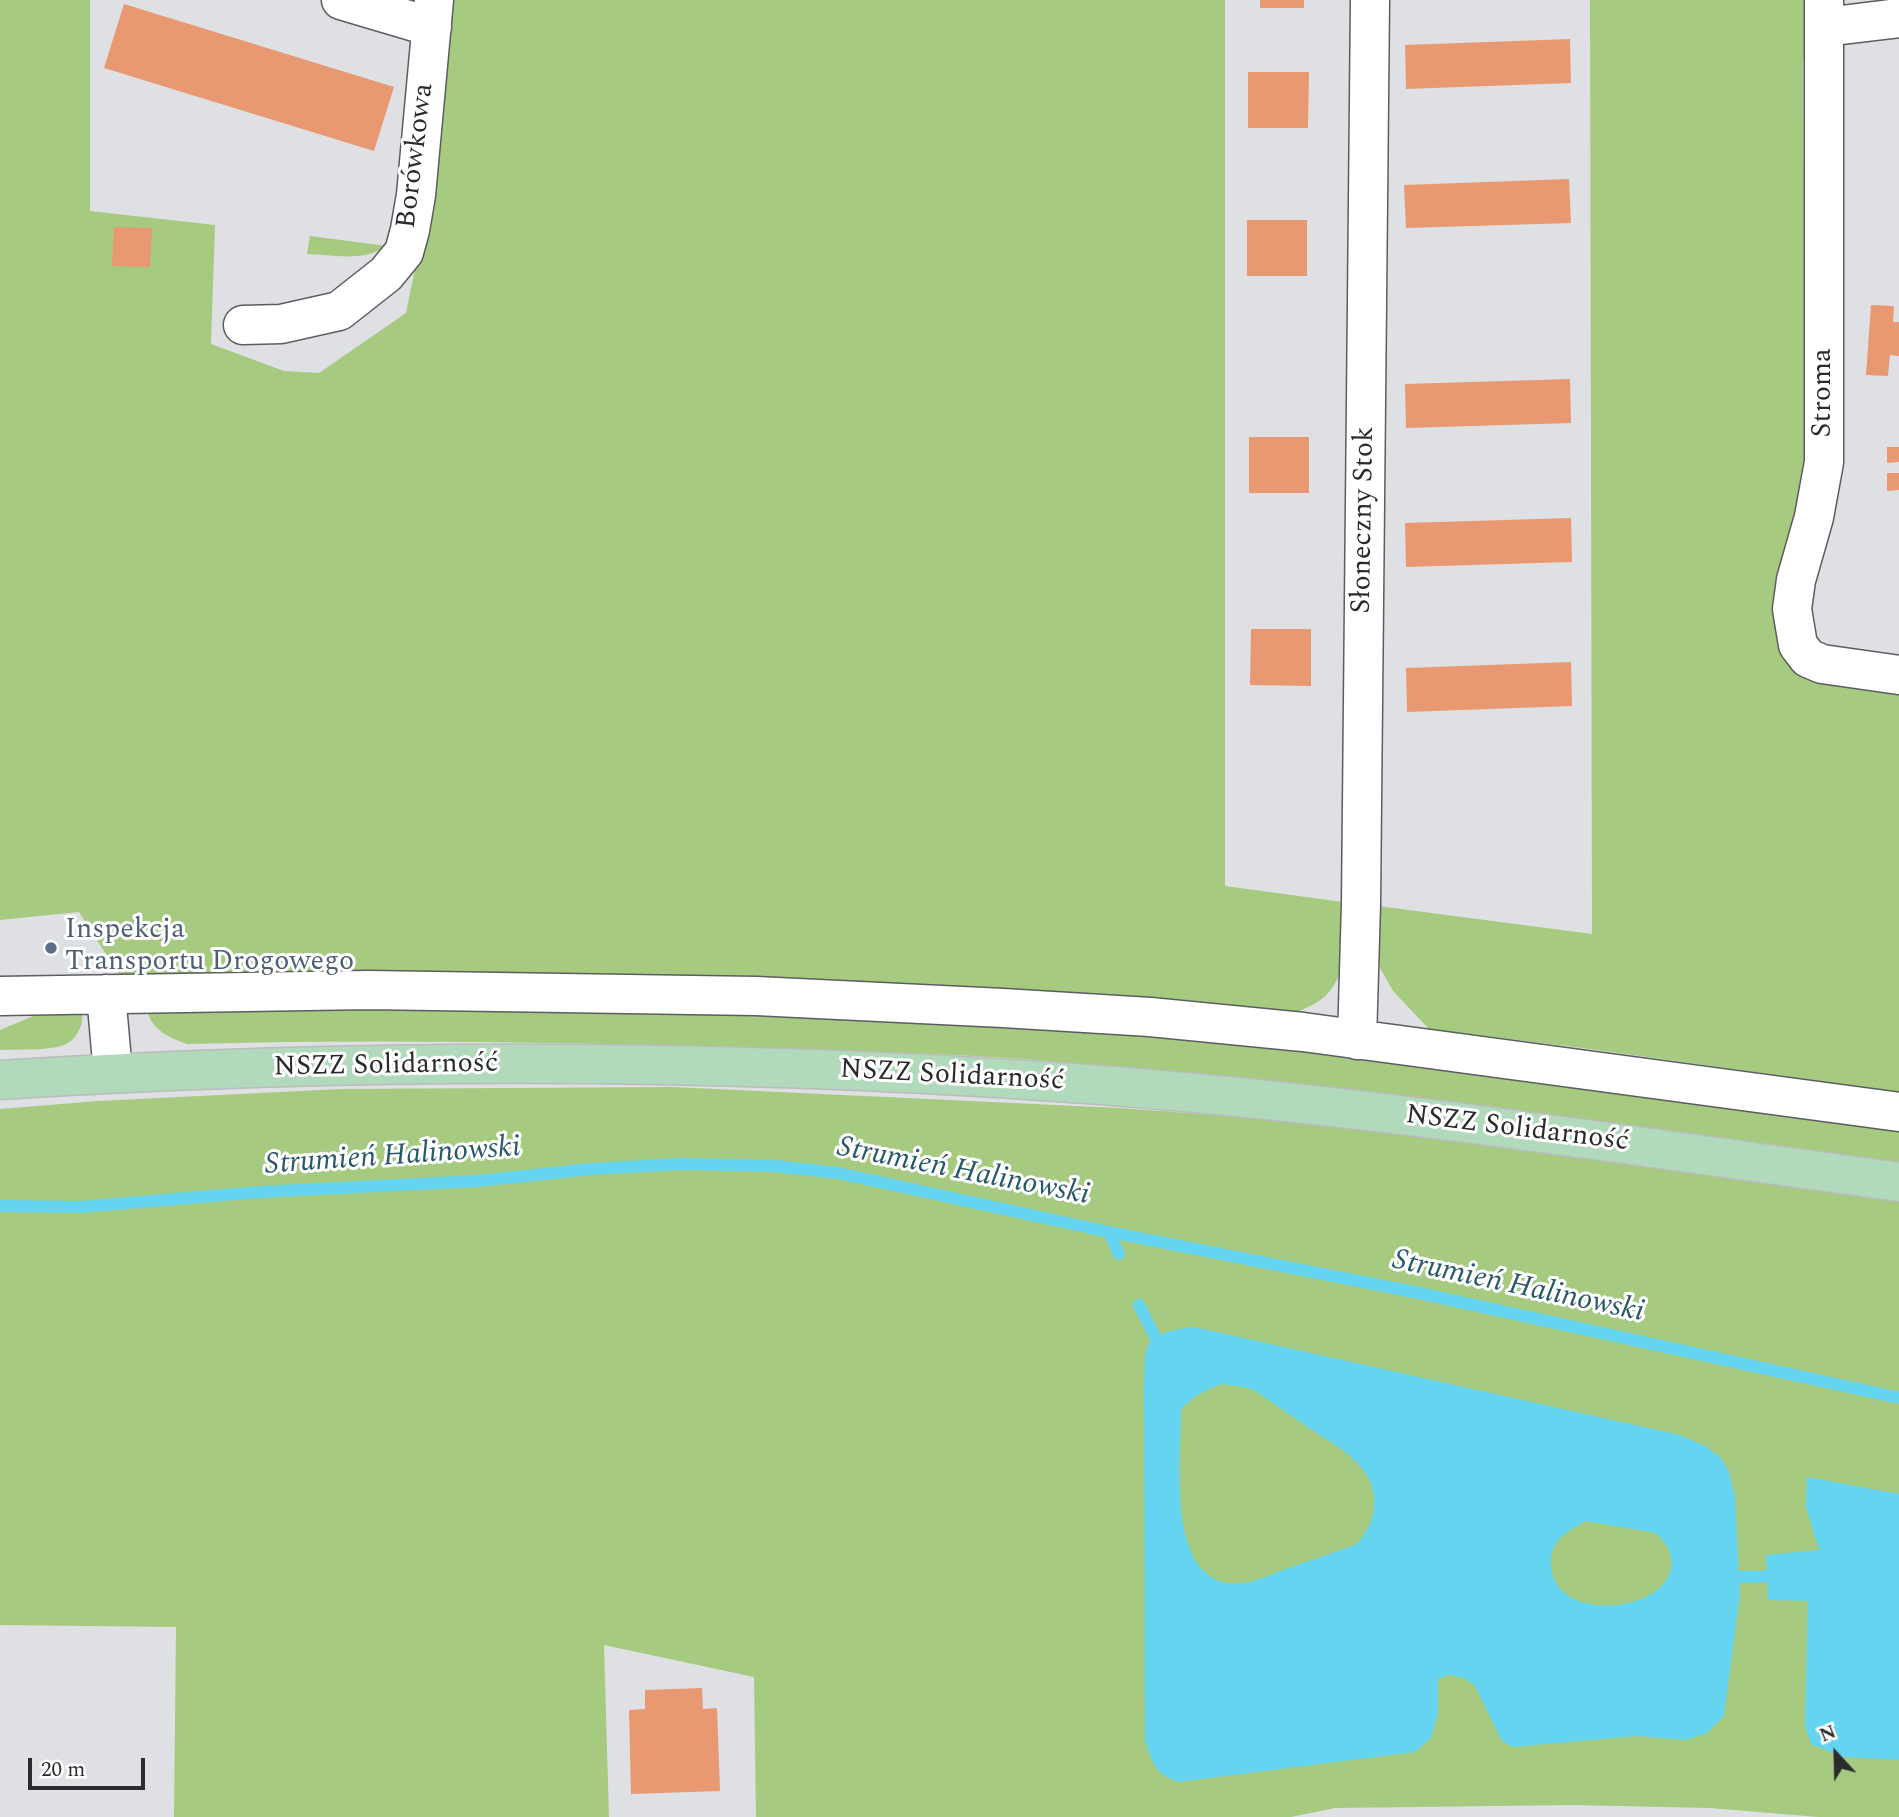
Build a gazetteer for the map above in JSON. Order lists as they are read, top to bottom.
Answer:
{
  "streets": {
    "main road": ["NSZZ Solidarność"],
    "street": ["Borówkowa", "Stroma", "Słoneczny Stok"]
  },
  "water": ["Strumień Halinowski"],
  "places": ["Inspekcja Transportu Drogowego"],
  "scale_bar": "20 m",
  "north": "top"
}
